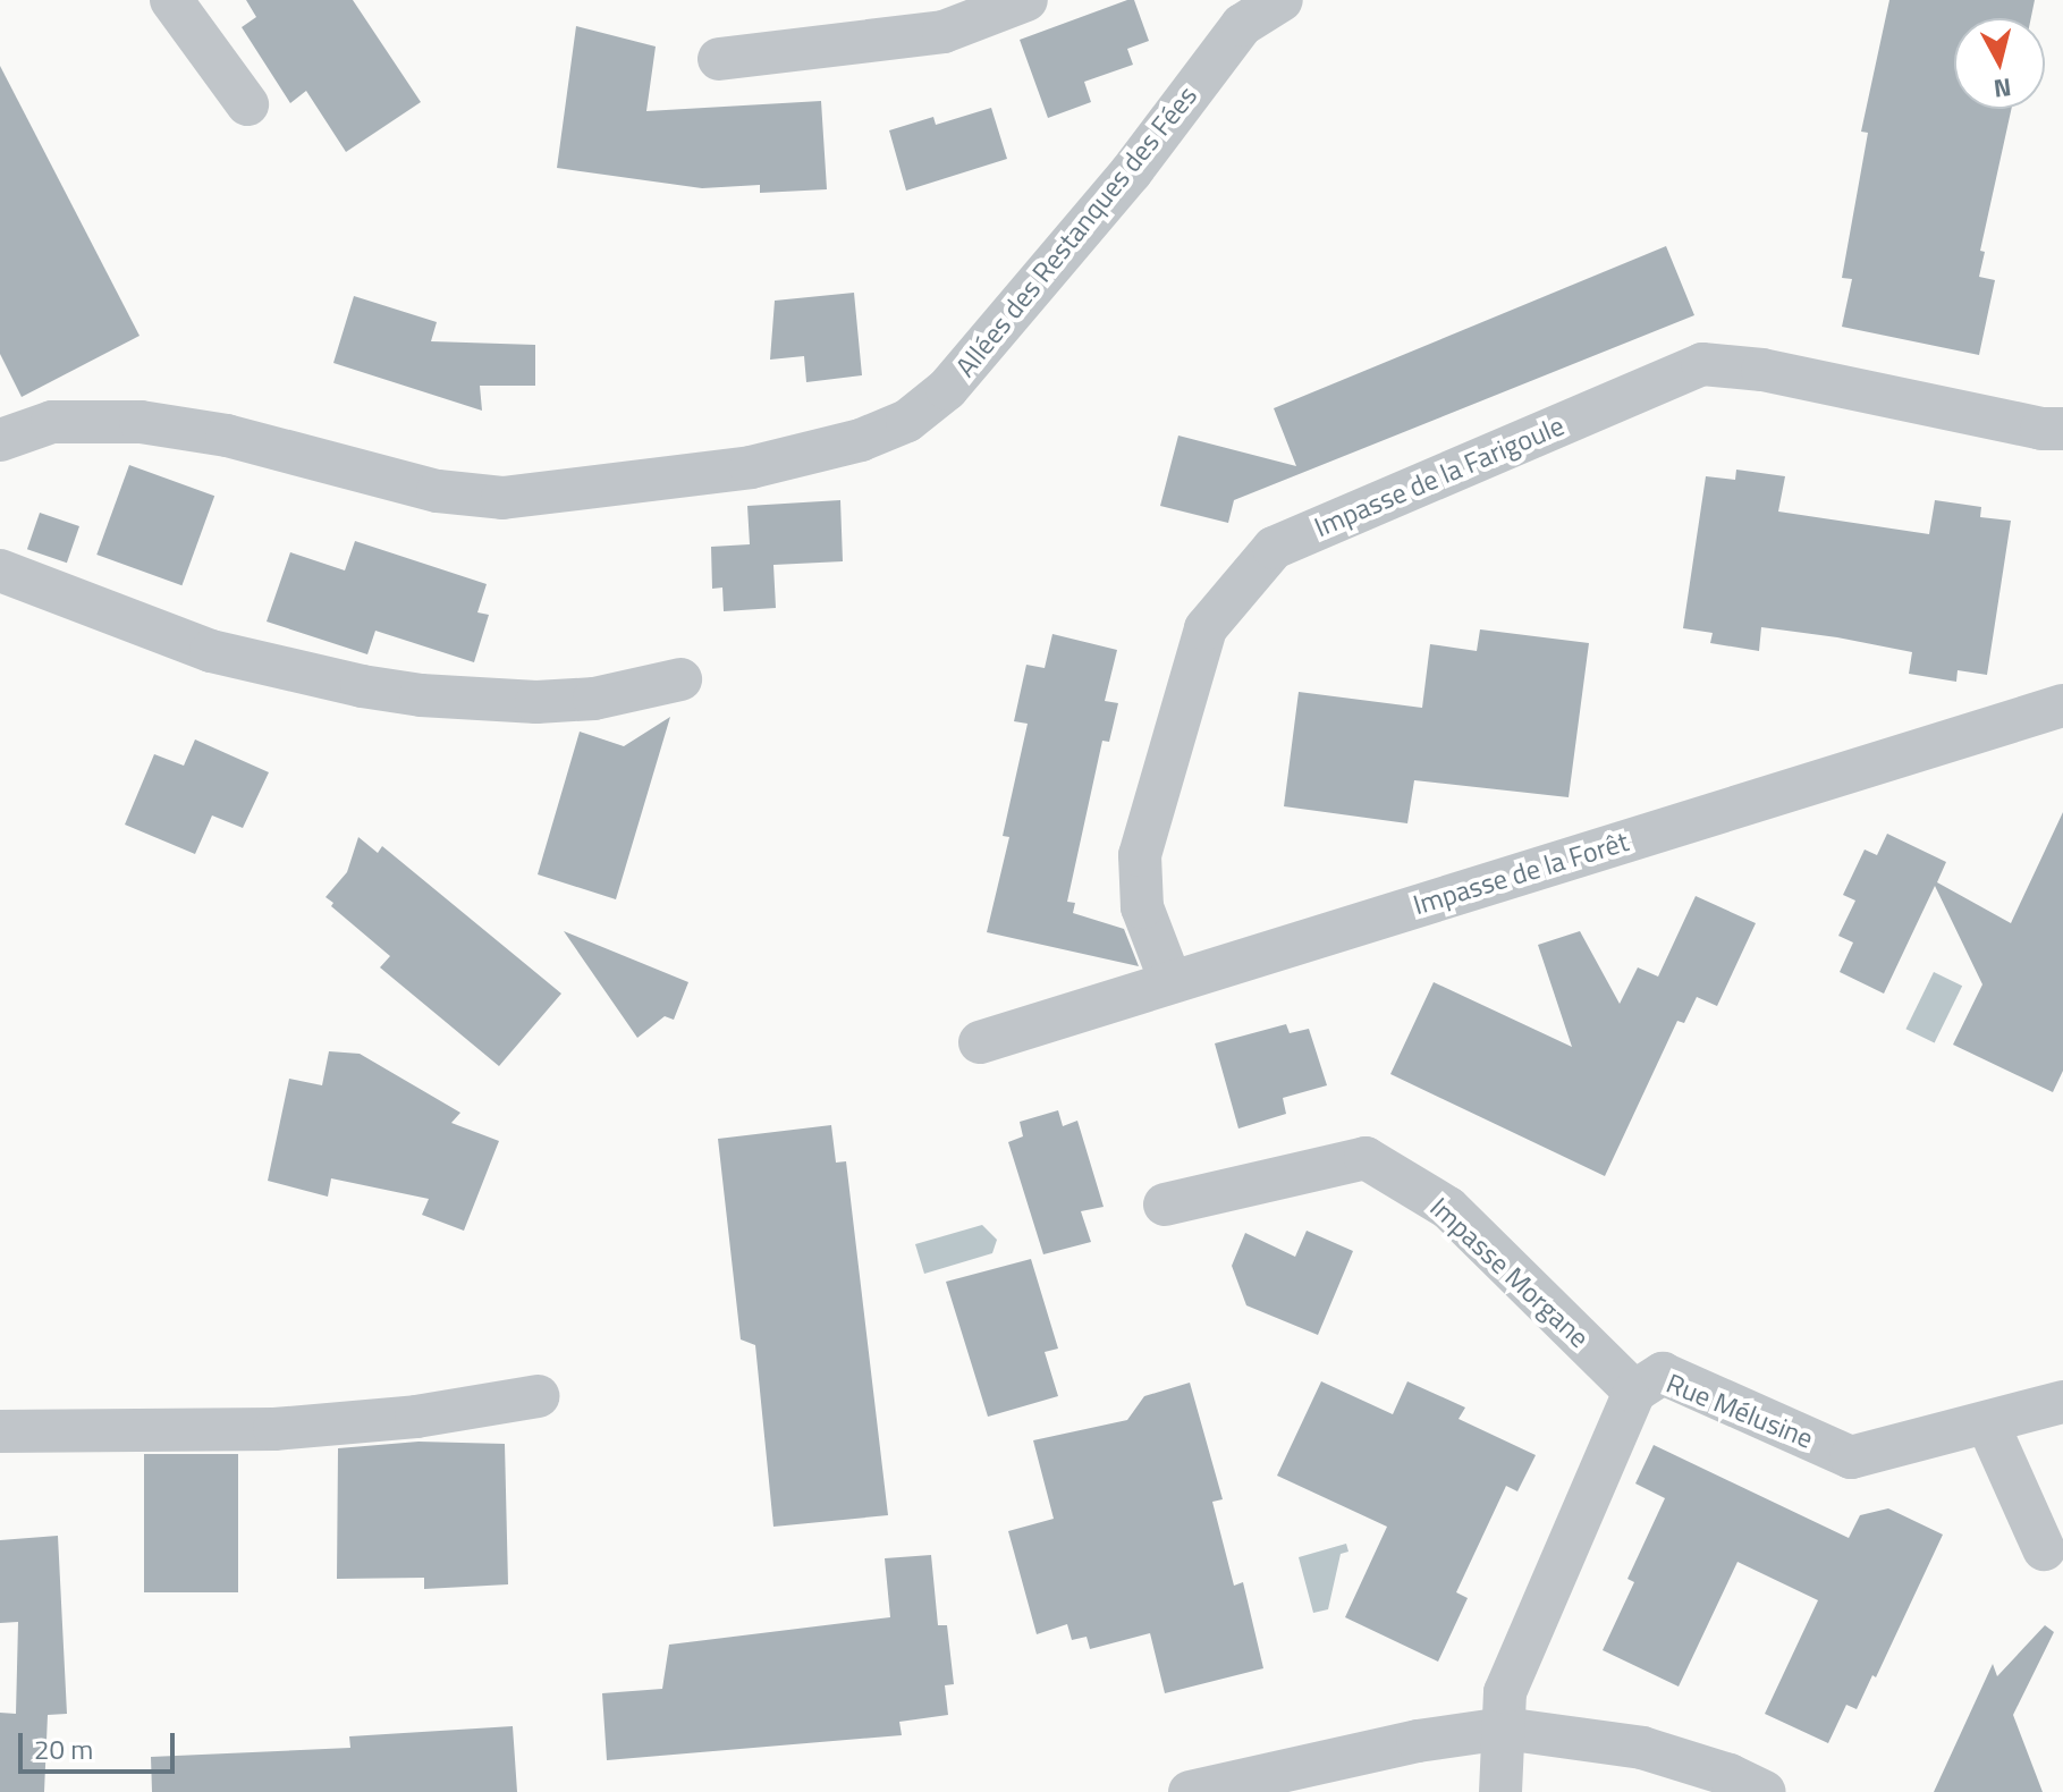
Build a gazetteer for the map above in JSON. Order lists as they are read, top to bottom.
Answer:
{
  "streets": {
    "street": [
      "Allées des Restanques des Fées",
      "Impasse de la Farigoule",
      "Impasse de la Forêt",
      "Impasse Morgane",
      "Rue Mélusine"
    ]
  },
  "crossings": [
    ["Impasse de la Farigoule", "Impasse de la Forêt"],
    ["Impasse Morgane", "Rue Mélusine"]
  ],
  "scale_bar": "20 m",
  "north": "bottom"
}
